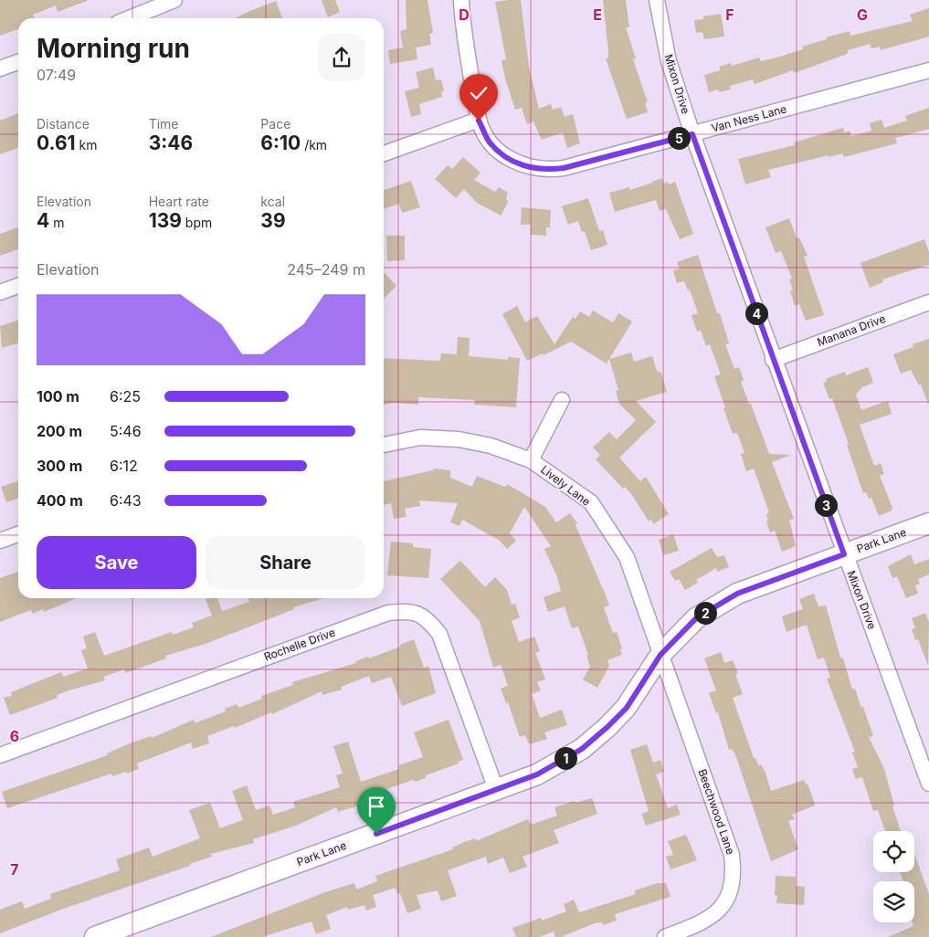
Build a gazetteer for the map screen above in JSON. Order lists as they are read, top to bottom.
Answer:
{
  "streets": {
    "street": [
      "Mixon Drive",
      "Van Ness Lane",
      "Manana Drive",
      "Lively Lane",
      "Park Lane",
      "Rochelle Drive",
      "Beechwood Lane"
    ]
  },
  "crossings": [
    ["Mixon Drive", "Van Ness Lane"],
    ["Mixon Drive", "Manana Drive"],
    ["Mixon Drive", "Park Lane"],
    ["Lively Lane", "Park Lane"],
    ["Lively Lane", "Beechwood Lane"],
    ["Park Lane", "Rochelle Drive"],
    ["Park Lane", "Beechwood Lane"]
  ],
  "page": {
    "heading": ["Morning run", "07:49"],
    "stats": [
      ["Distance", "0.61 km"],
      ["Time", "3:46"],
      ["Pace", "6:10 /km"],
      ["Elevation", "4 m"],
      ["Heart rate", "139 bpm"],
      ["kcal", "39"]
    ],
    "pins": [
      "5",
      "4",
      "3",
      "2",
      "1"
    ],
    "chart": ["Elevation", "245–249 m"],
    "list": [
      {
        "name": "100 m",
        "note": "6:25"
      },
      {
        "name": "200 m",
        "note": "5:46"
      },
      {
        "name": "300 m",
        "note": "6:12"
      },
      {
        "name": "400 m",
        "note": "6:43"
      }
    ],
    "buttons": ["Save", "Share"]
  },
  "grid": {
    "columns": [
      "D",
      "E",
      "F",
      "G"
    ],
    "rows": ["6", "7"]
  }
}
